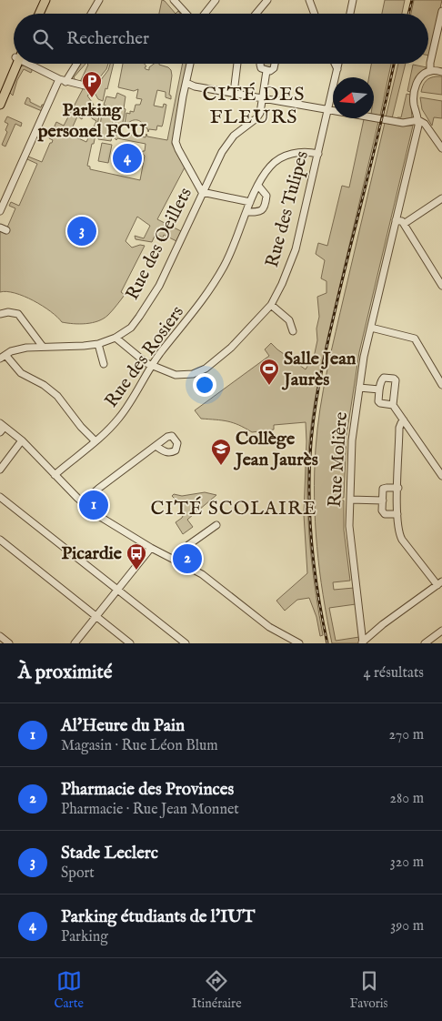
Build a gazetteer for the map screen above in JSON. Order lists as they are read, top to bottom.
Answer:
{
  "streets": {
    "street": [
      "Rue des Tulipes",
      "Rue des Oeillets",
      "Rue des Rosiers",
      "Rue Molière"
    ]
  },
  "crossings": [
    ["Rue des Tulipes", "Rue des Oeillets"],
    ["Rue des Tulipes", "Rue des Rosiers"]
  ],
  "districts": ["CITÉ DES FLEURS", "CITÉ SCOLAIRE"],
  "places": {
    "parking": ["Parking personel FCU"],
    "sports": ["Salle Jean Jaurès"],
    "school or university": ["Collège Jean Jaurès"],
    "bus stop": ["Picardie"]
  },
  "north": "left",
  "page": {
    "search": "Rechercher",
    "pins": [
      "4",
      "3",
      "1",
      "2"
    ],
    "heading": ["À proximité", "4 résultats"],
    "list": [
      {
        "mark": "1",
        "name": "Al'Heure du Pain",
        "note": "Magasin · Rue Léon Blum",
        "value": "270 m"
      },
      {
        "mark": "2",
        "name": "Pharmacie des Provinces",
        "note": "Pharmacie · Rue Jean Monnet",
        "value": "280 m"
      },
      {
        "mark": "3",
        "name": "Stade Leclerc",
        "note": "Sport",
        "value": "320 m"
      },
      {
        "mark": "4",
        "name": "Parking étudiants de l'IUT",
        "note": "Parking",
        "value": "390 m"
      }
    ],
    "nav": ["Carte", "Itinéraire", "Favoris"]
  }
}
